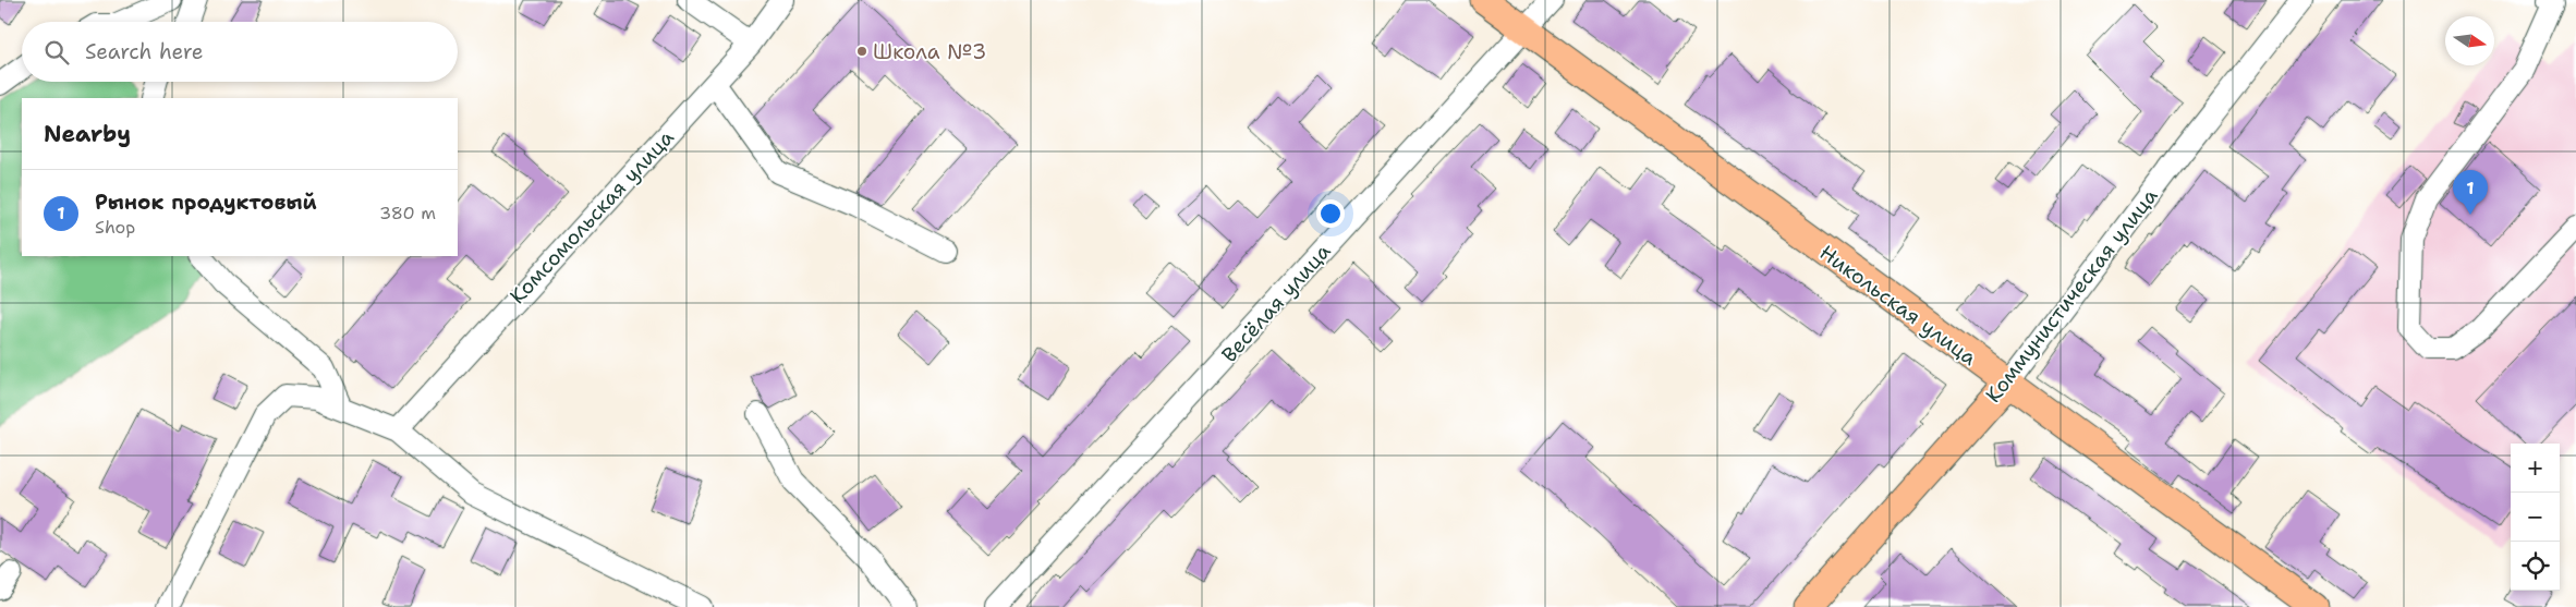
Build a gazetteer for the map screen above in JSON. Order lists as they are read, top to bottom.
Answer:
{
  "streets": {
    "main road": ["Коммунистическая улица", "Никольская улица"],
    "street": ["Комсомольская улица", "Весёлая улица"]
  },
  "crossings": [
    ["Коммунистическая улица", "Никольская улица"],
    ["Весёлая улица", "Никольская улица"]
  ],
  "places": ["Школа №3"],
  "north": "right",
  "page": {
    "search": "Search here",
    "heading": "Nearby",
    "list": [
      {
        "mark": "1",
        "name": "Рынок продуктовый",
        "note": "Shop",
        "value": "380 m"
      }
    ],
    "pins": "1",
    "map_buttons": ["+", "−"]
  }
}
